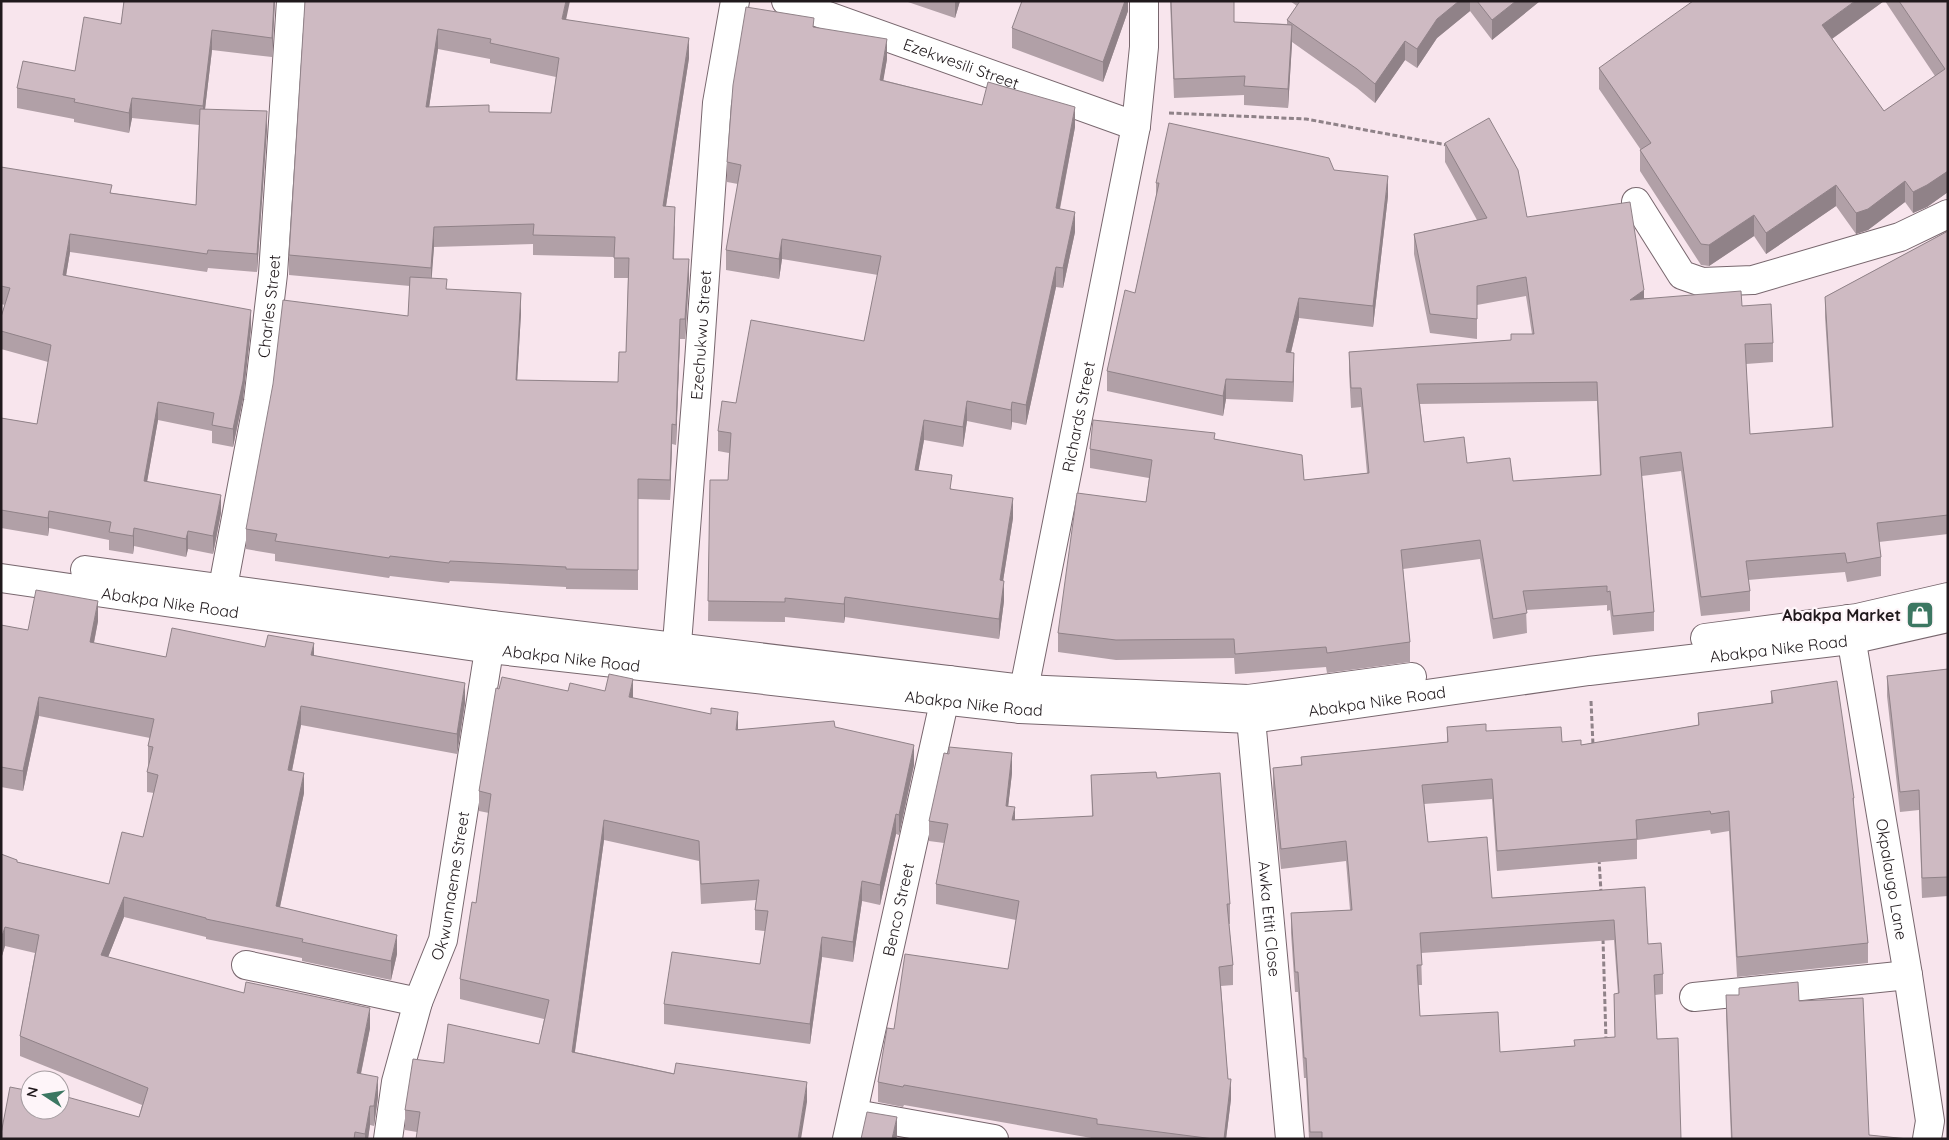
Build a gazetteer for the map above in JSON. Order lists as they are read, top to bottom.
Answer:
{
  "streets": {
    "street": [
      "Ezekwesili Street",
      "Charles Street",
      "Ezechukwu Street",
      "Richards Street",
      "Abakpa Nike Road",
      "Okpalaugo Lane",
      "Okwunnaeme Street",
      "Benco Street",
      "Awka Etiti Close"
    ]
  },
  "crossings": [
    ["Ezekwesili Street", "Richards Street"],
    ["Charles Street", "Abakpa Nike Road"],
    ["Ezechukwu Street", "Abakpa Nike Road"],
    ["Richards Street", "Abakpa Nike Road"],
    ["Abakpa Nike Road", "Okpalaugo Lane"],
    ["Abakpa Nike Road", "Okwunnaeme Street"],
    ["Abakpa Nike Road", "Benco Street"],
    ["Abakpa Nike Road", "Awka Etiti Close"]
  ],
  "places": {
    "shop": ["Abakpa Market"]
  },
  "north": "left"
}
